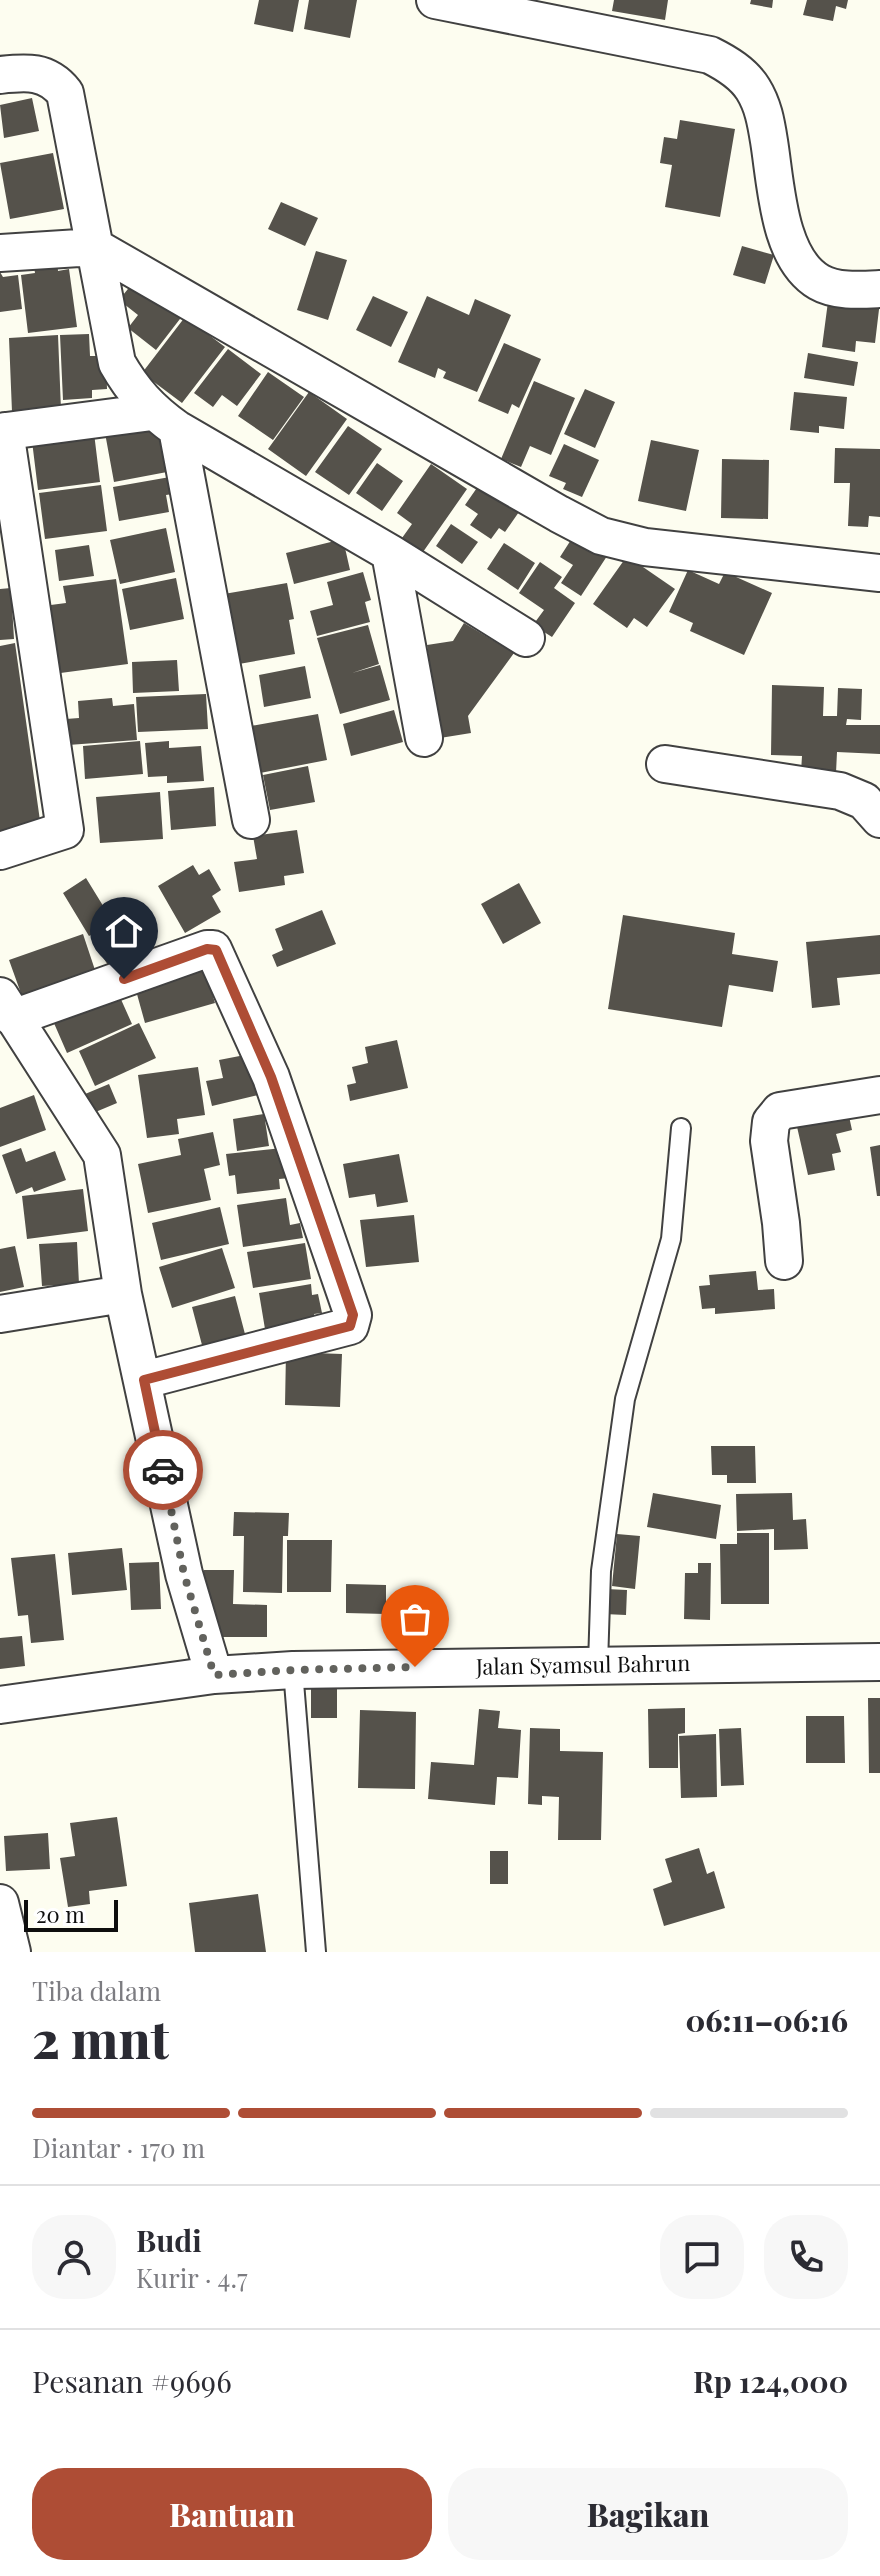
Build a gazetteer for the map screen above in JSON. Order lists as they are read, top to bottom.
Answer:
{
  "streets": {
    "street": ["Jalan Syamsul Bahrun"]
  },
  "scale_bar": "20 m",
  "page": {
    "scale": "20 m",
    "heading": ["2 mnt", "Tiba dalam", "06:11–06:16"],
    "panel": [
      "Budi",
      "Kurir · 4.7",
      "Pesanan #9696",
      "Rp 124,000"
    ],
    "bar": "Diantar · 170 m",
    "buttons": ["Bantuan", "Bagikan"]
  }
}
